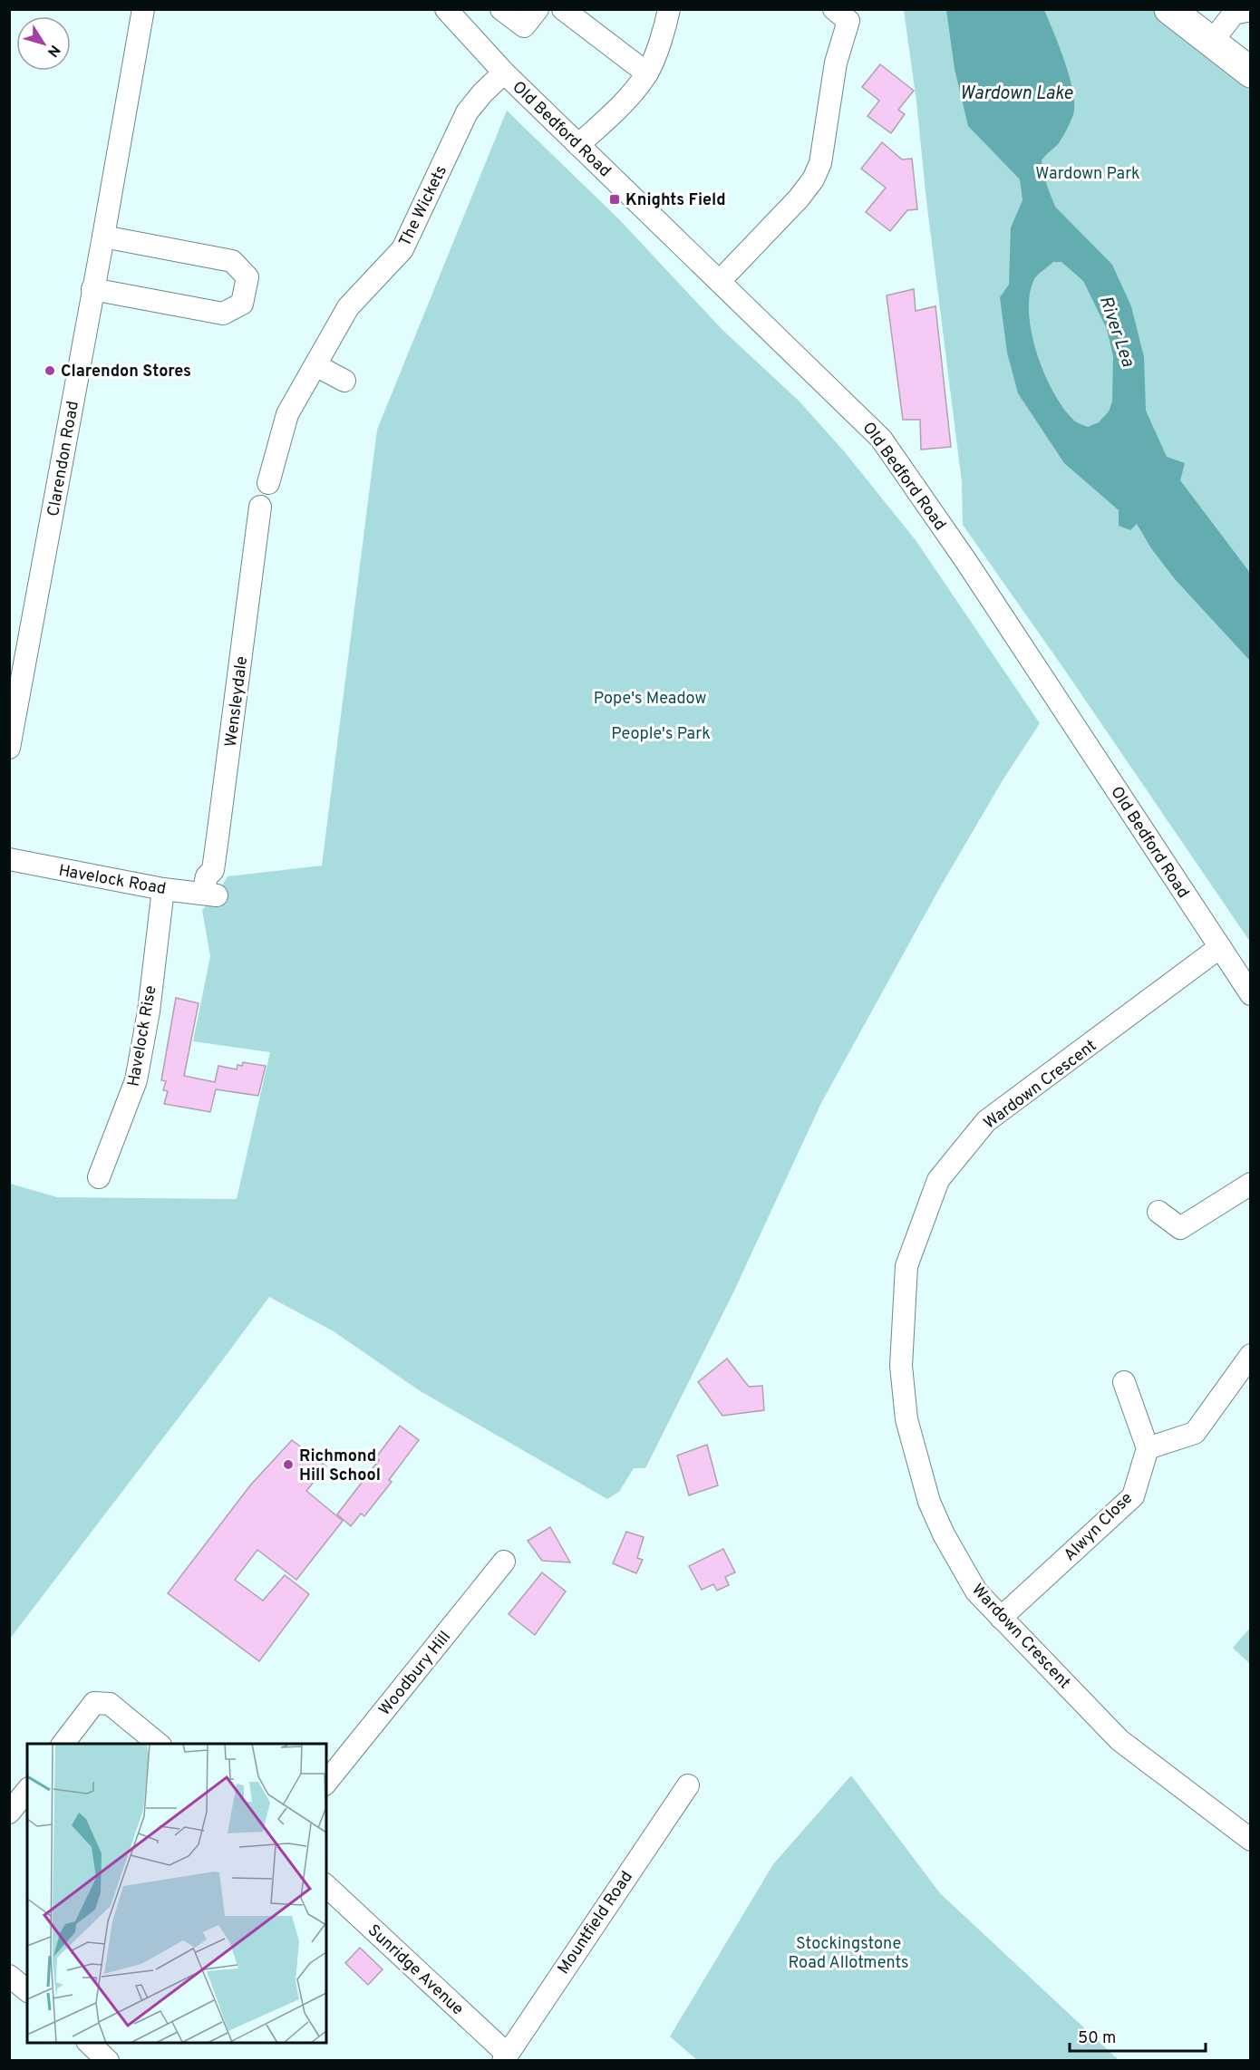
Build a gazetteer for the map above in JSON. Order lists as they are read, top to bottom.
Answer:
{
  "streets": {
    "street": [
      "Old Bedford Road",
      "The Wickets",
      "Clarendon Road",
      "Wensleydale",
      "Havelock Road",
      "Havelock Rise",
      "Wardown Crescent",
      "Alwyn Close",
      "Woodbury Hill",
      "Mountfield Road",
      "Sunridge Avenue"
    ]
  },
  "crossings": [
    ["Old Bedford Road", "The Wickets"],
    ["Old Bedford Road", "Wardown Crescent"],
    ["Wensleydale", "Havelock Road"],
    ["Havelock Road", "Havelock Rise"],
    ["Wardown Crescent", "Alwyn Close"],
    ["Mountfield Road", "Sunridge Avenue"]
  ],
  "water": ["Wardown Lake", "River Lea"],
  "parks": [
    "Wardown Park",
    "Pope's Meadow",
    "People's Park",
    "Stockingstone Road Allotments"
  ],
  "places": {
    "transit": ["Knights Field"],
    "other": ["Clarendon Stores", "Richmond Hill School"]
  },
  "scale_bar": "50 m",
  "north": "bottom right"
}
